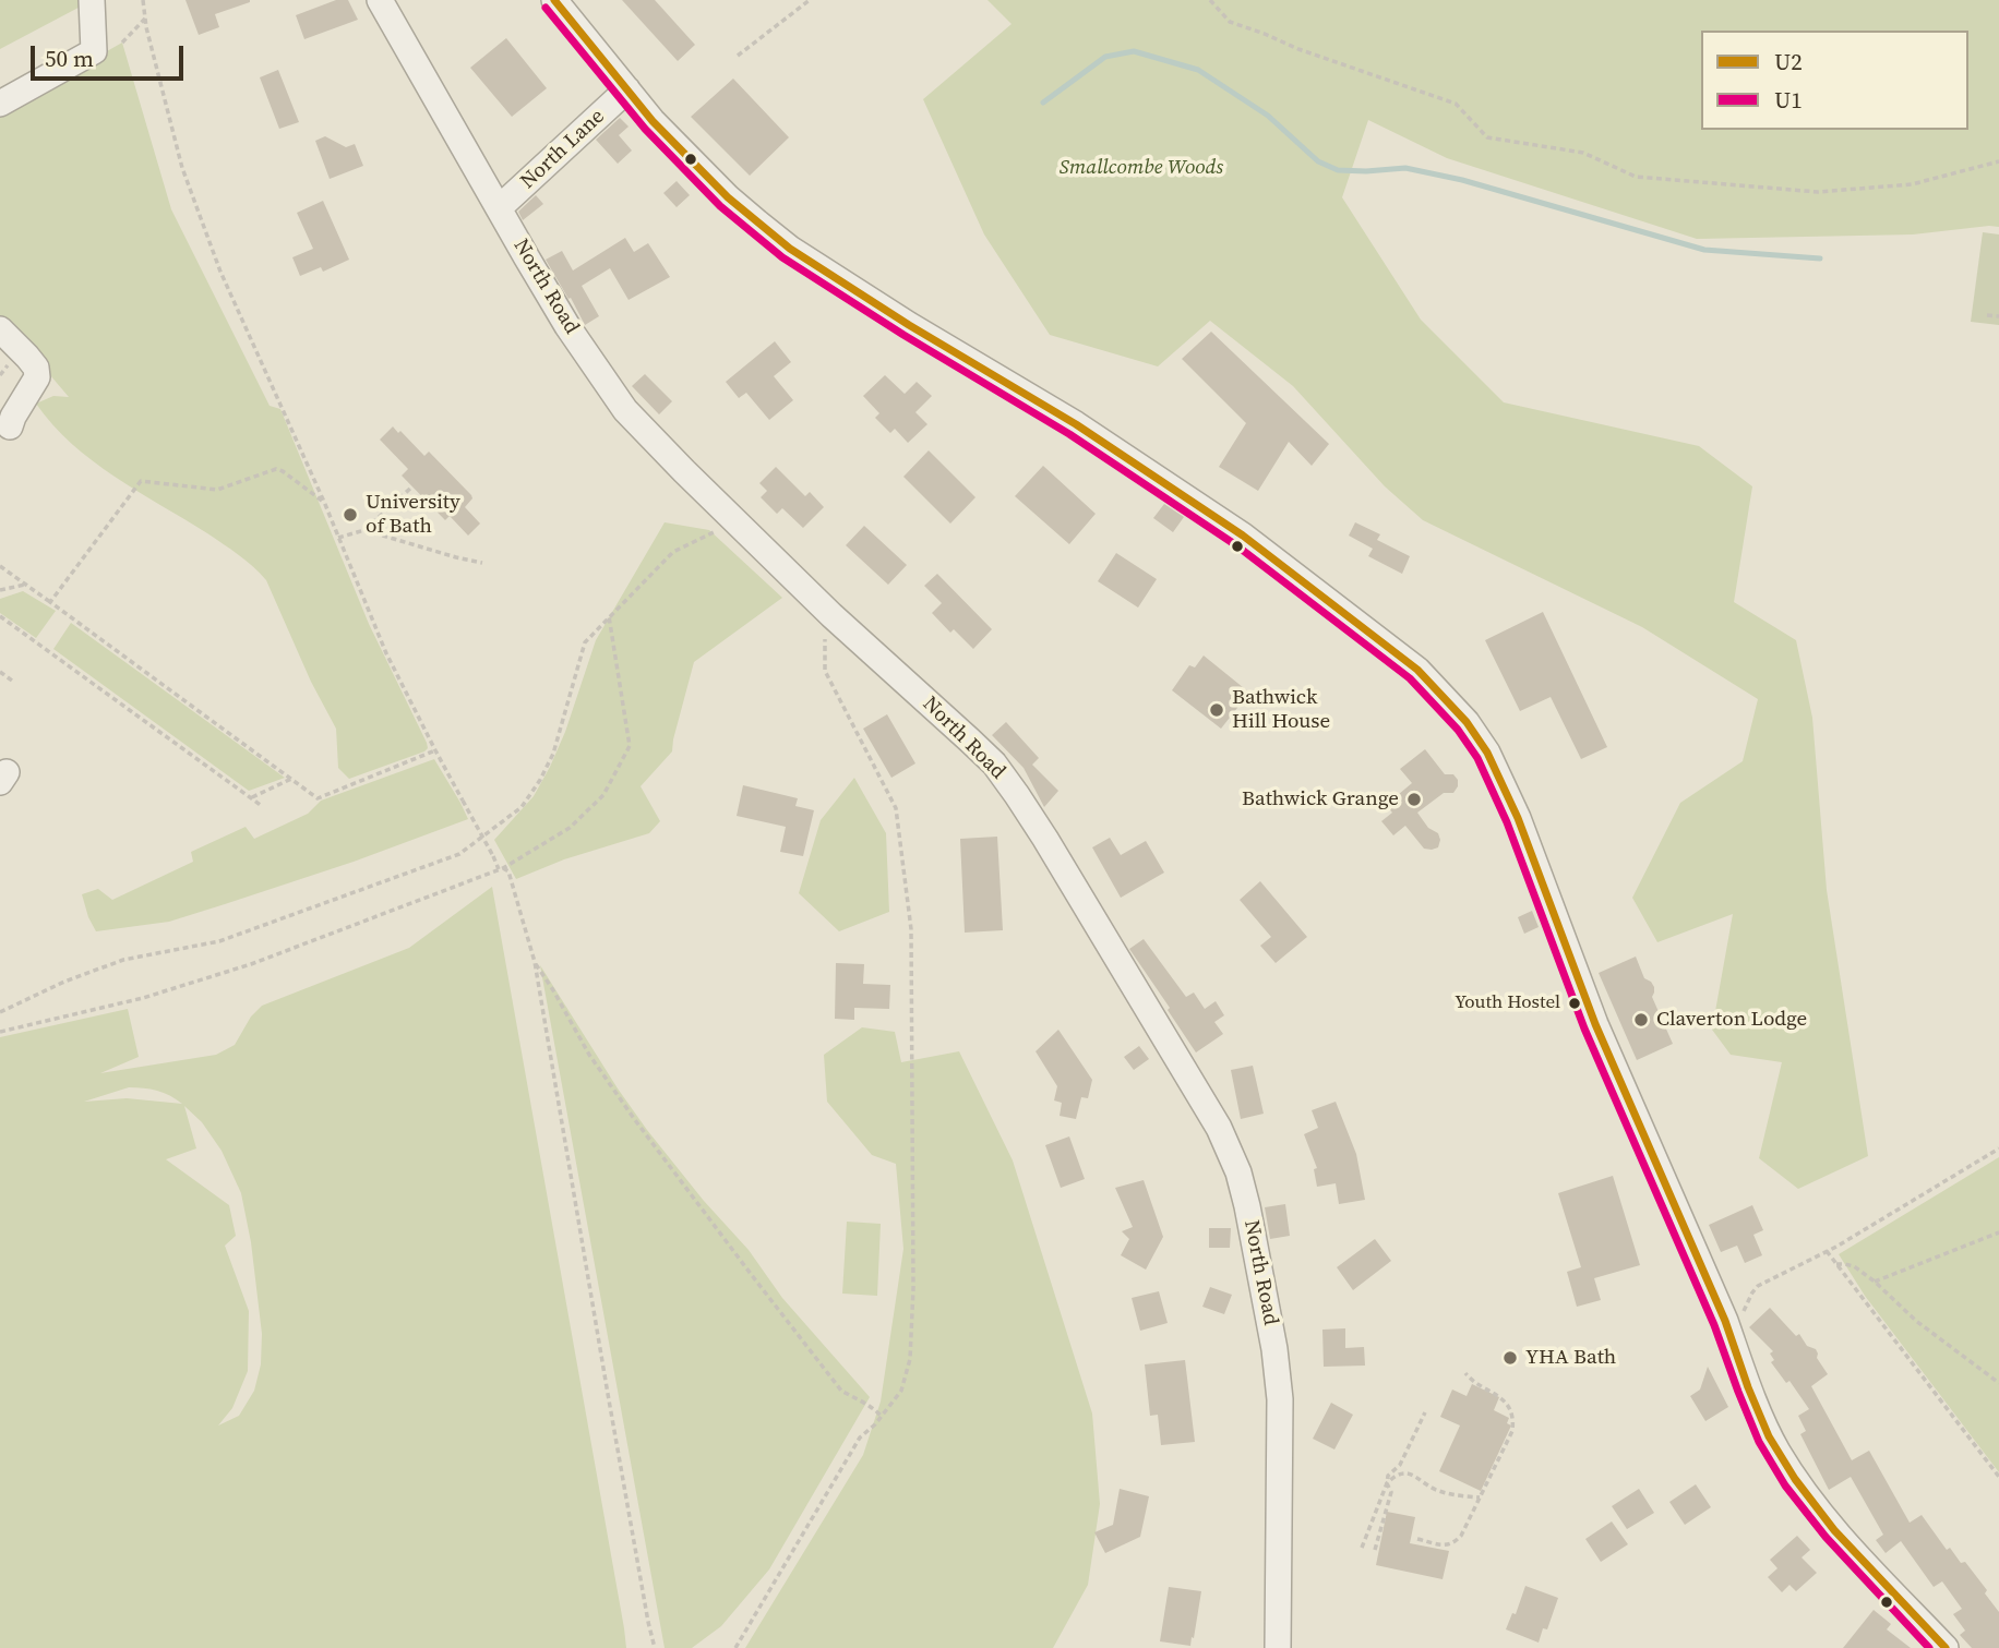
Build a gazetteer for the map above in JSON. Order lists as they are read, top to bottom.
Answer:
{
  "streets": {
    "street": ["North Lane", "North Road"]
  },
  "crossings": [
    ["North Lane", "North Road"]
  ],
  "parks": ["Smallcombe Woods"],
  "places": [
    "University of Bath",
    "Bathwick Hill House",
    "Bathwick Grange",
    "Youth Hostel",
    "Claverton Lodge",
    "YHA Bath"
  ],
  "lines": ["transit line U2", "transit line U1"],
  "legend": ["U2", "U1"],
  "scale_bar": "50 m"
}
